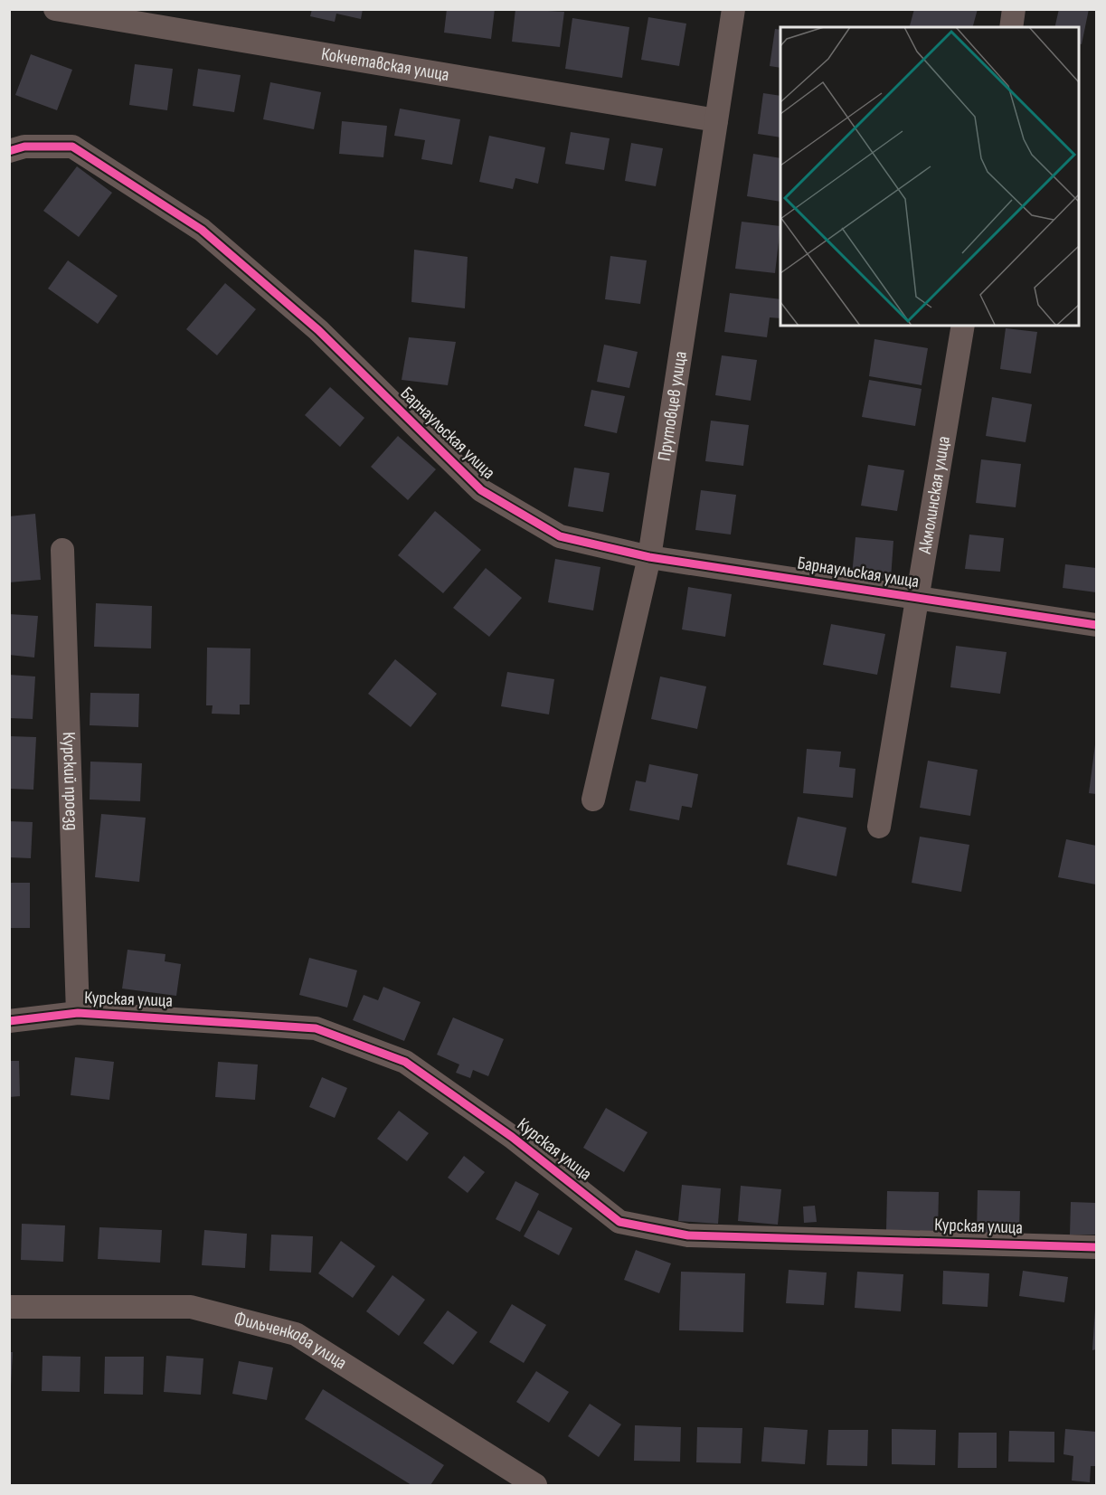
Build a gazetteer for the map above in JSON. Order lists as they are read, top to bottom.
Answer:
{
  "streets": {
    "street": [
      "Кокчетавская улица",
      "Прутовцев улица",
      "Барнаульская улица",
      "Акмолинская улица",
      "Курский проезд",
      "Курская улица",
      "Фильченкова улица"
    ]
  },
  "crossings": [
    ["Кокчетавская улица", "Прутовцев улица"],
    ["Прутовцев улица", "Барнаульская улица"],
    ["Барнаульская улица", "Акмолинская улица"],
    ["Курский проезд", "Курская улица"]
  ]
}
